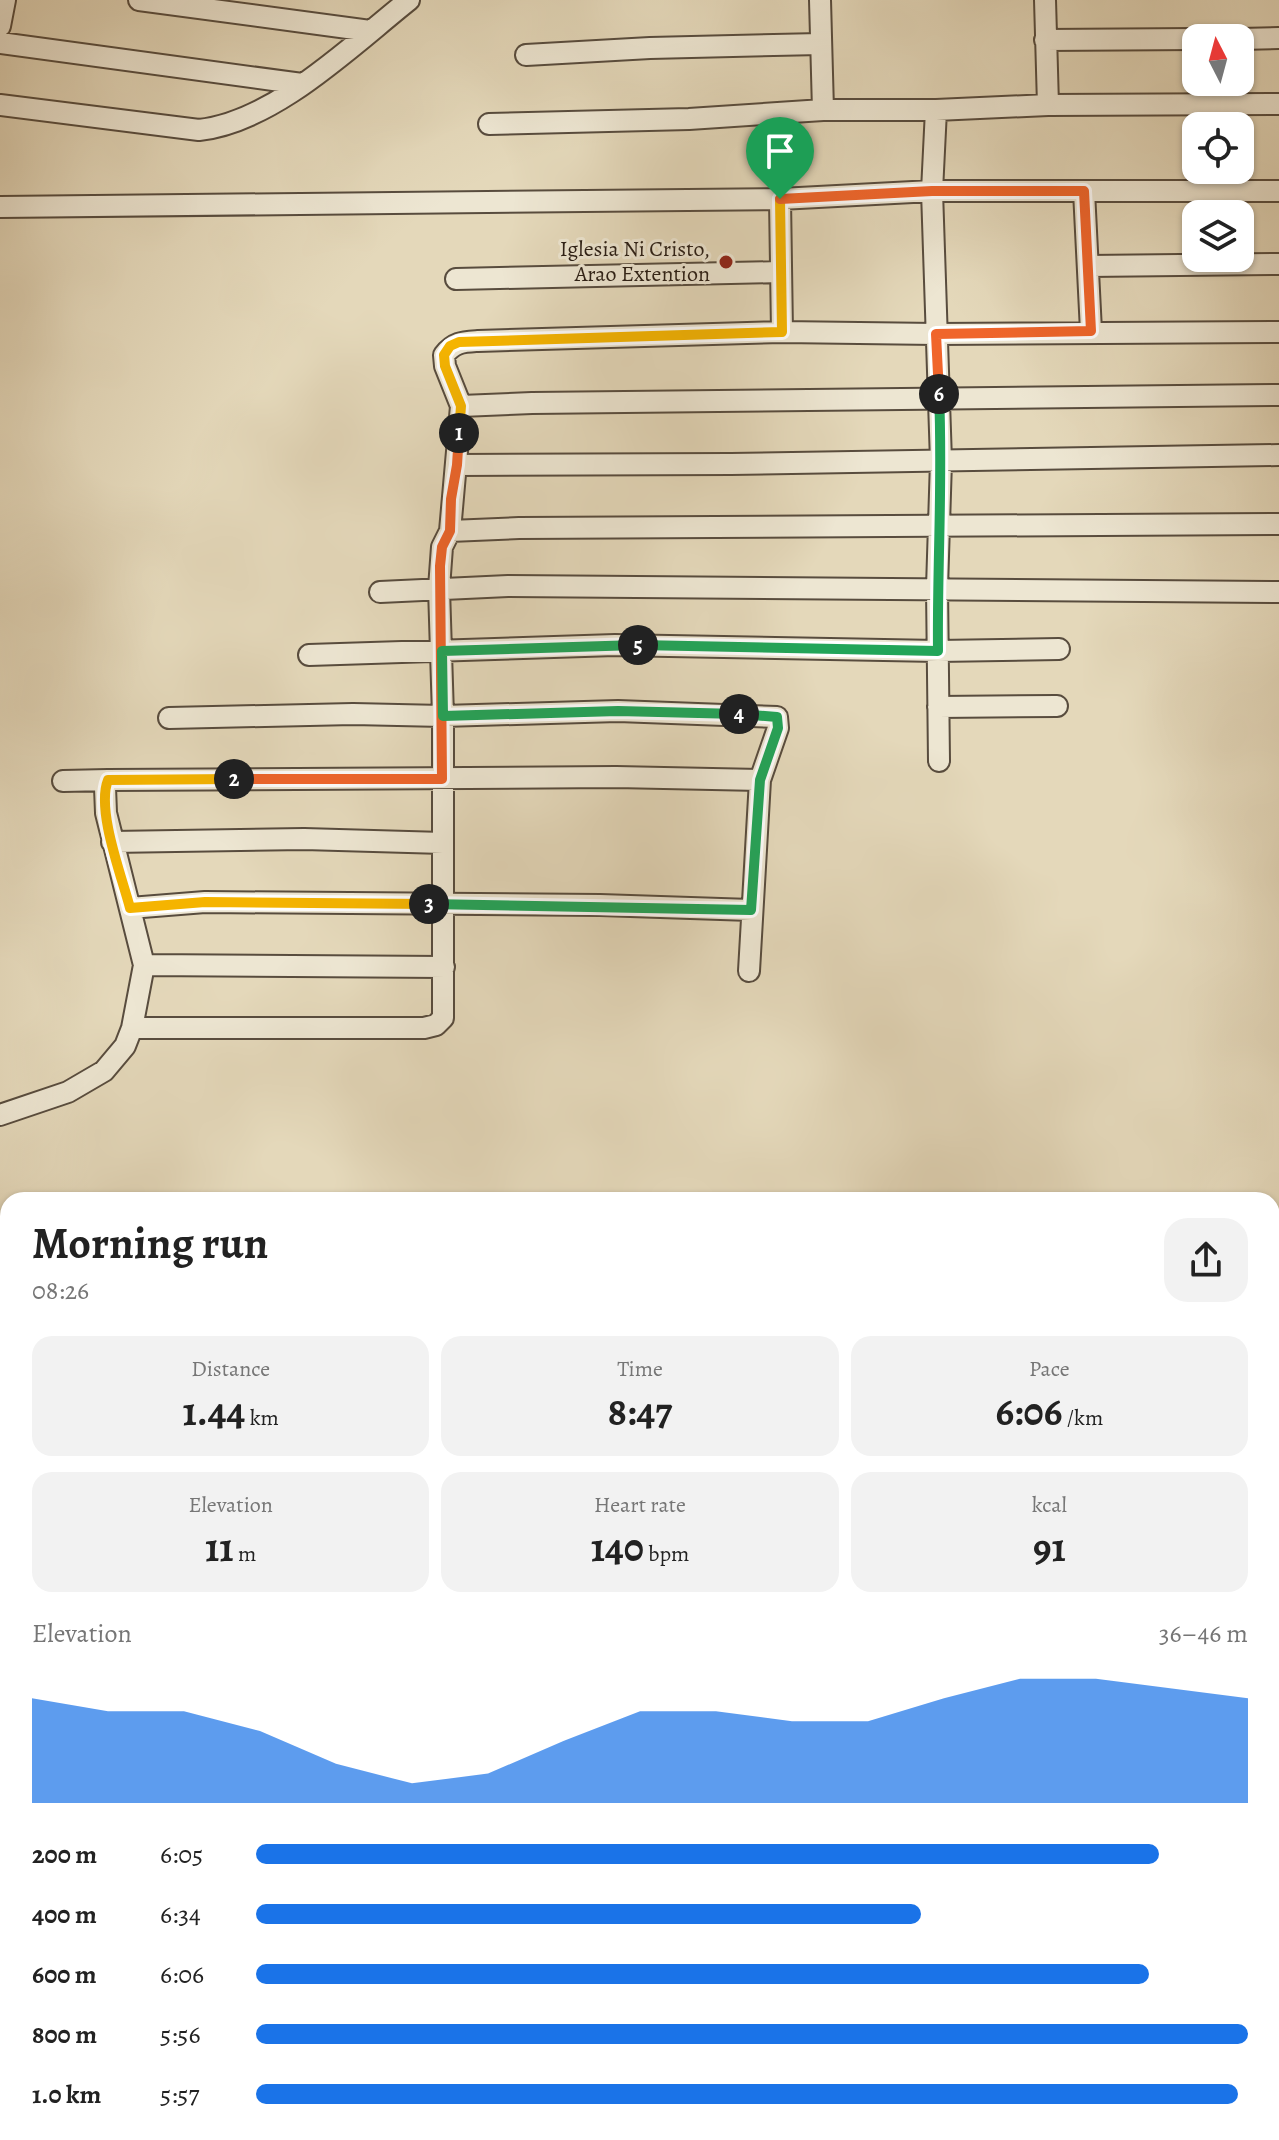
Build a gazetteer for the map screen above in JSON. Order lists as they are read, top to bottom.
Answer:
{
  "places": ["Iglesia Ni Cristo, Arao Extention"],
  "north": "top",
  "page": {
    "pins": [
      "6",
      "1",
      "5",
      "4",
      "2",
      "3"
    ],
    "heading": ["Morning run", "08:26"],
    "stats": [
      ["Distance", "1.44 km"],
      ["Time", "8:47"],
      ["Pace", "6:06 /km"],
      ["Elevation", "11 m"],
      ["Heart rate", "140 bpm"],
      ["kcal", "91"]
    ],
    "chart": ["Elevation", "36–46 m"],
    "list": [
      {
        "name": "200 m",
        "note": "6:05"
      },
      {
        "name": "400 m",
        "note": "6:34"
      },
      {
        "name": "600 m",
        "note": "6:06"
      },
      {
        "name": "800 m",
        "note": "5:56"
      },
      {
        "name": "1.0 km",
        "note": "5:57"
      }
    ]
  }
}
